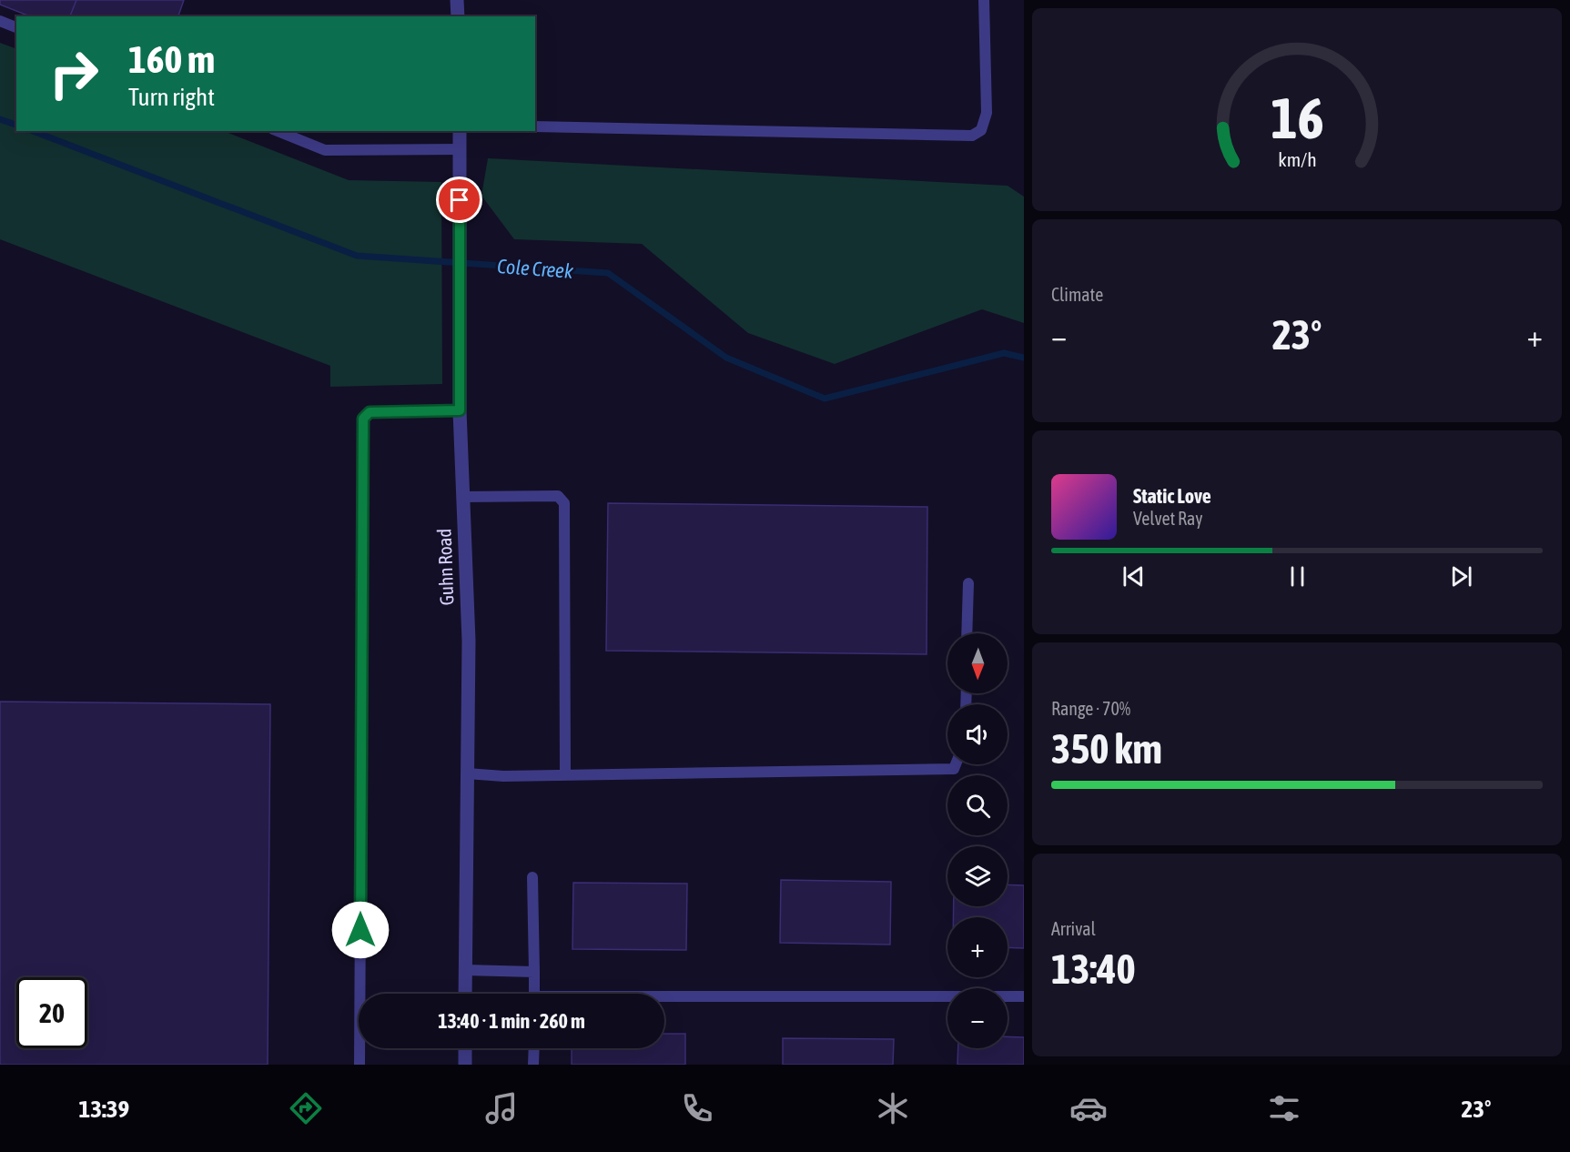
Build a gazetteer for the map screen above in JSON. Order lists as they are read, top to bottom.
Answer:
{
  "streets": {
    "street": ["Guhn Road"]
  },
  "water": ["Cole Creek"],
  "north": "bottom",
  "page": {
    "turn": ["160 m", "Turn right"],
    "tile": [
      "Climate",
      ["Range · 70%", "350 km"],
      ["Arrival", "13:40"]
    ],
    "heat": ["−", "23°", "+"],
    "song": ["Static Love", "Velvet Ray"],
    "map_buttons": ["+", "−"],
    "limit": "20",
    "trip": "13:40 · 1 min · 260 m",
    "tabs": ["13:39", "23°"],
    "gauge": ["16", "km/h"]
  }
}
